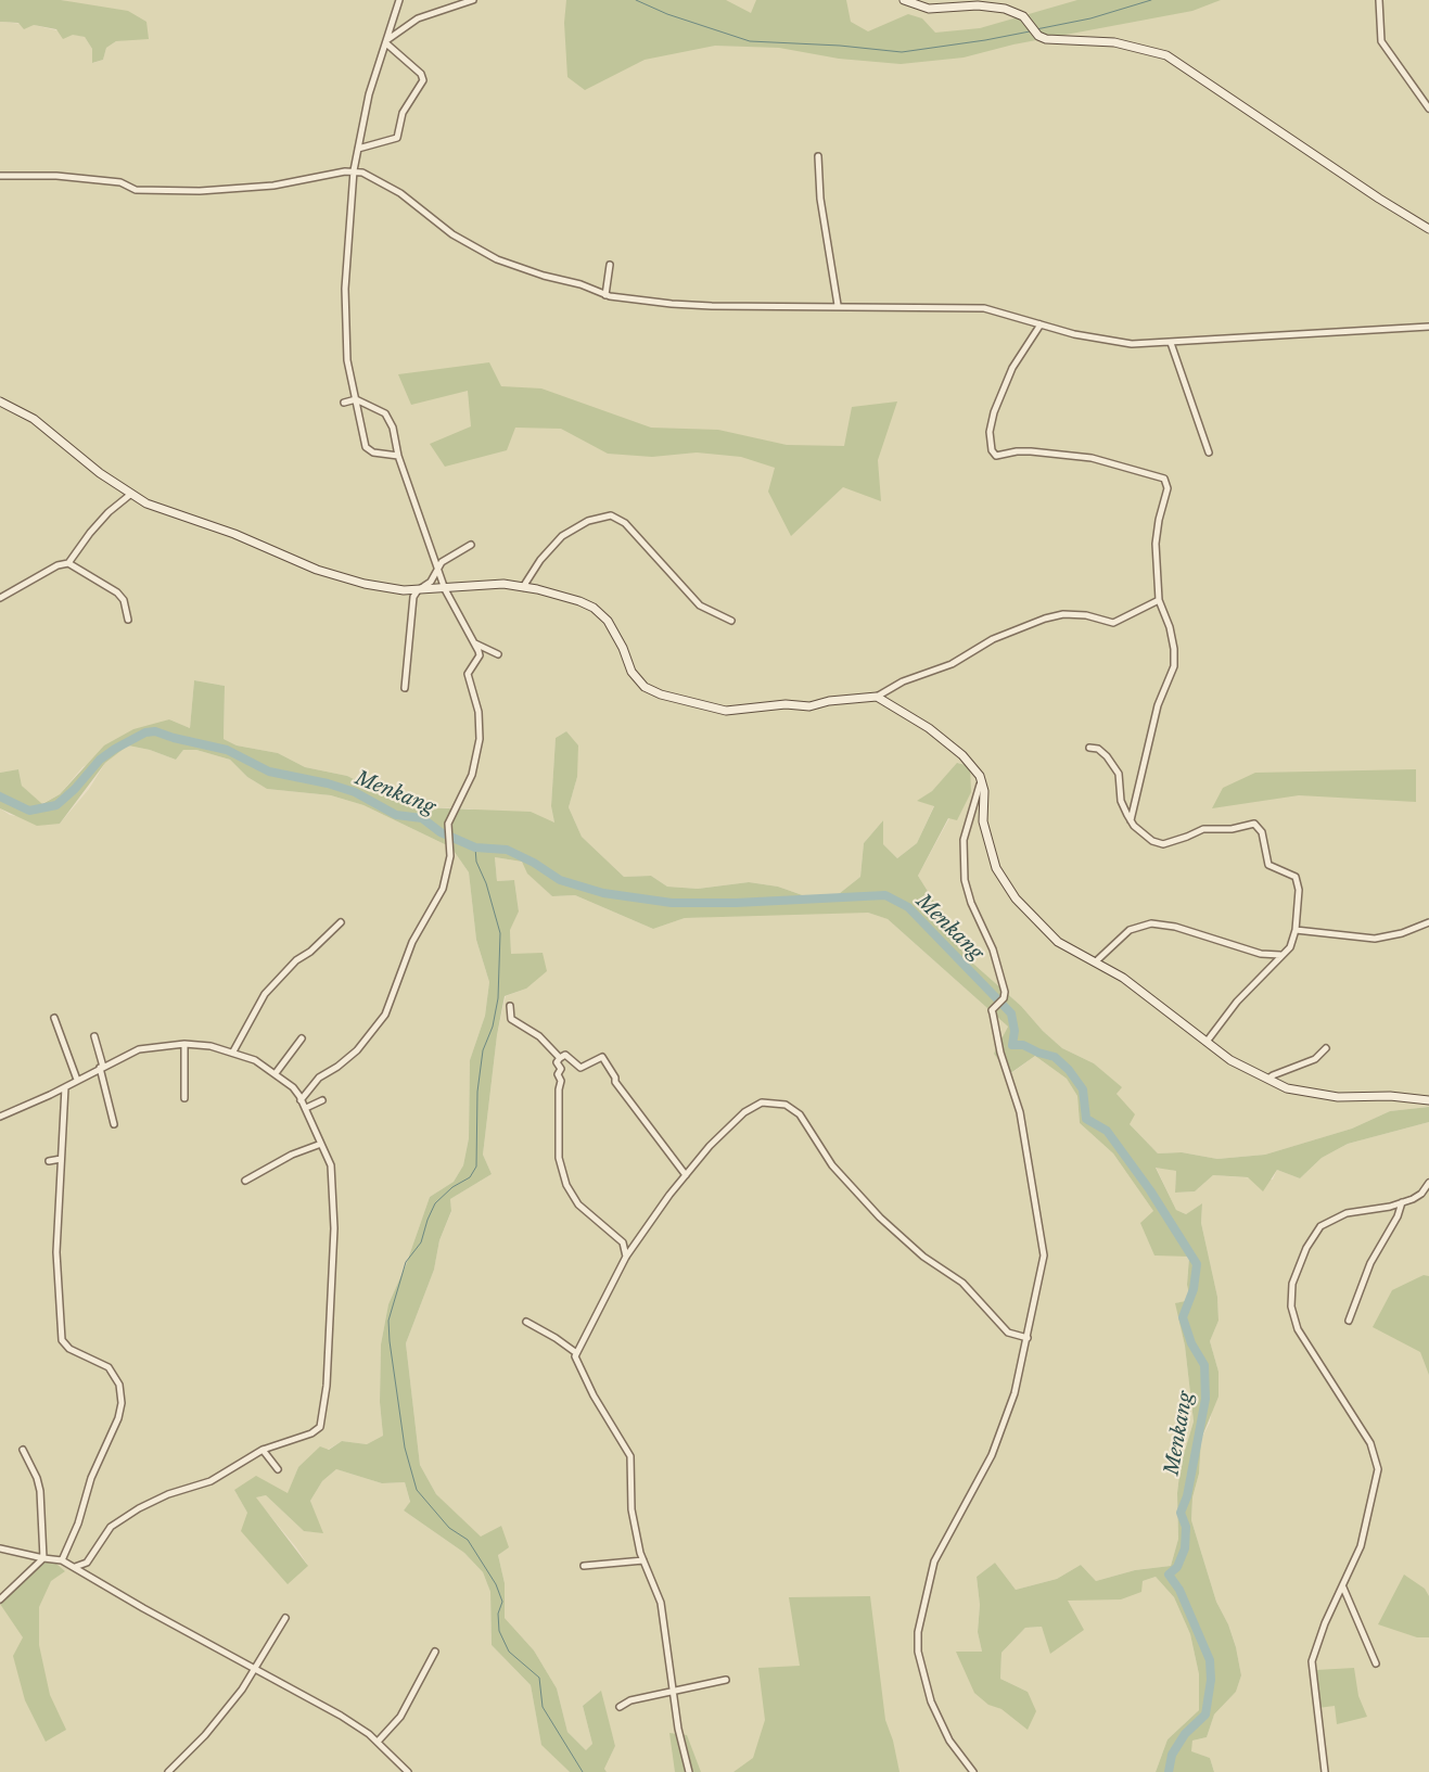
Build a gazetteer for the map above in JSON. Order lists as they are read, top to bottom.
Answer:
{
  "water": ["Menkang"]
}
